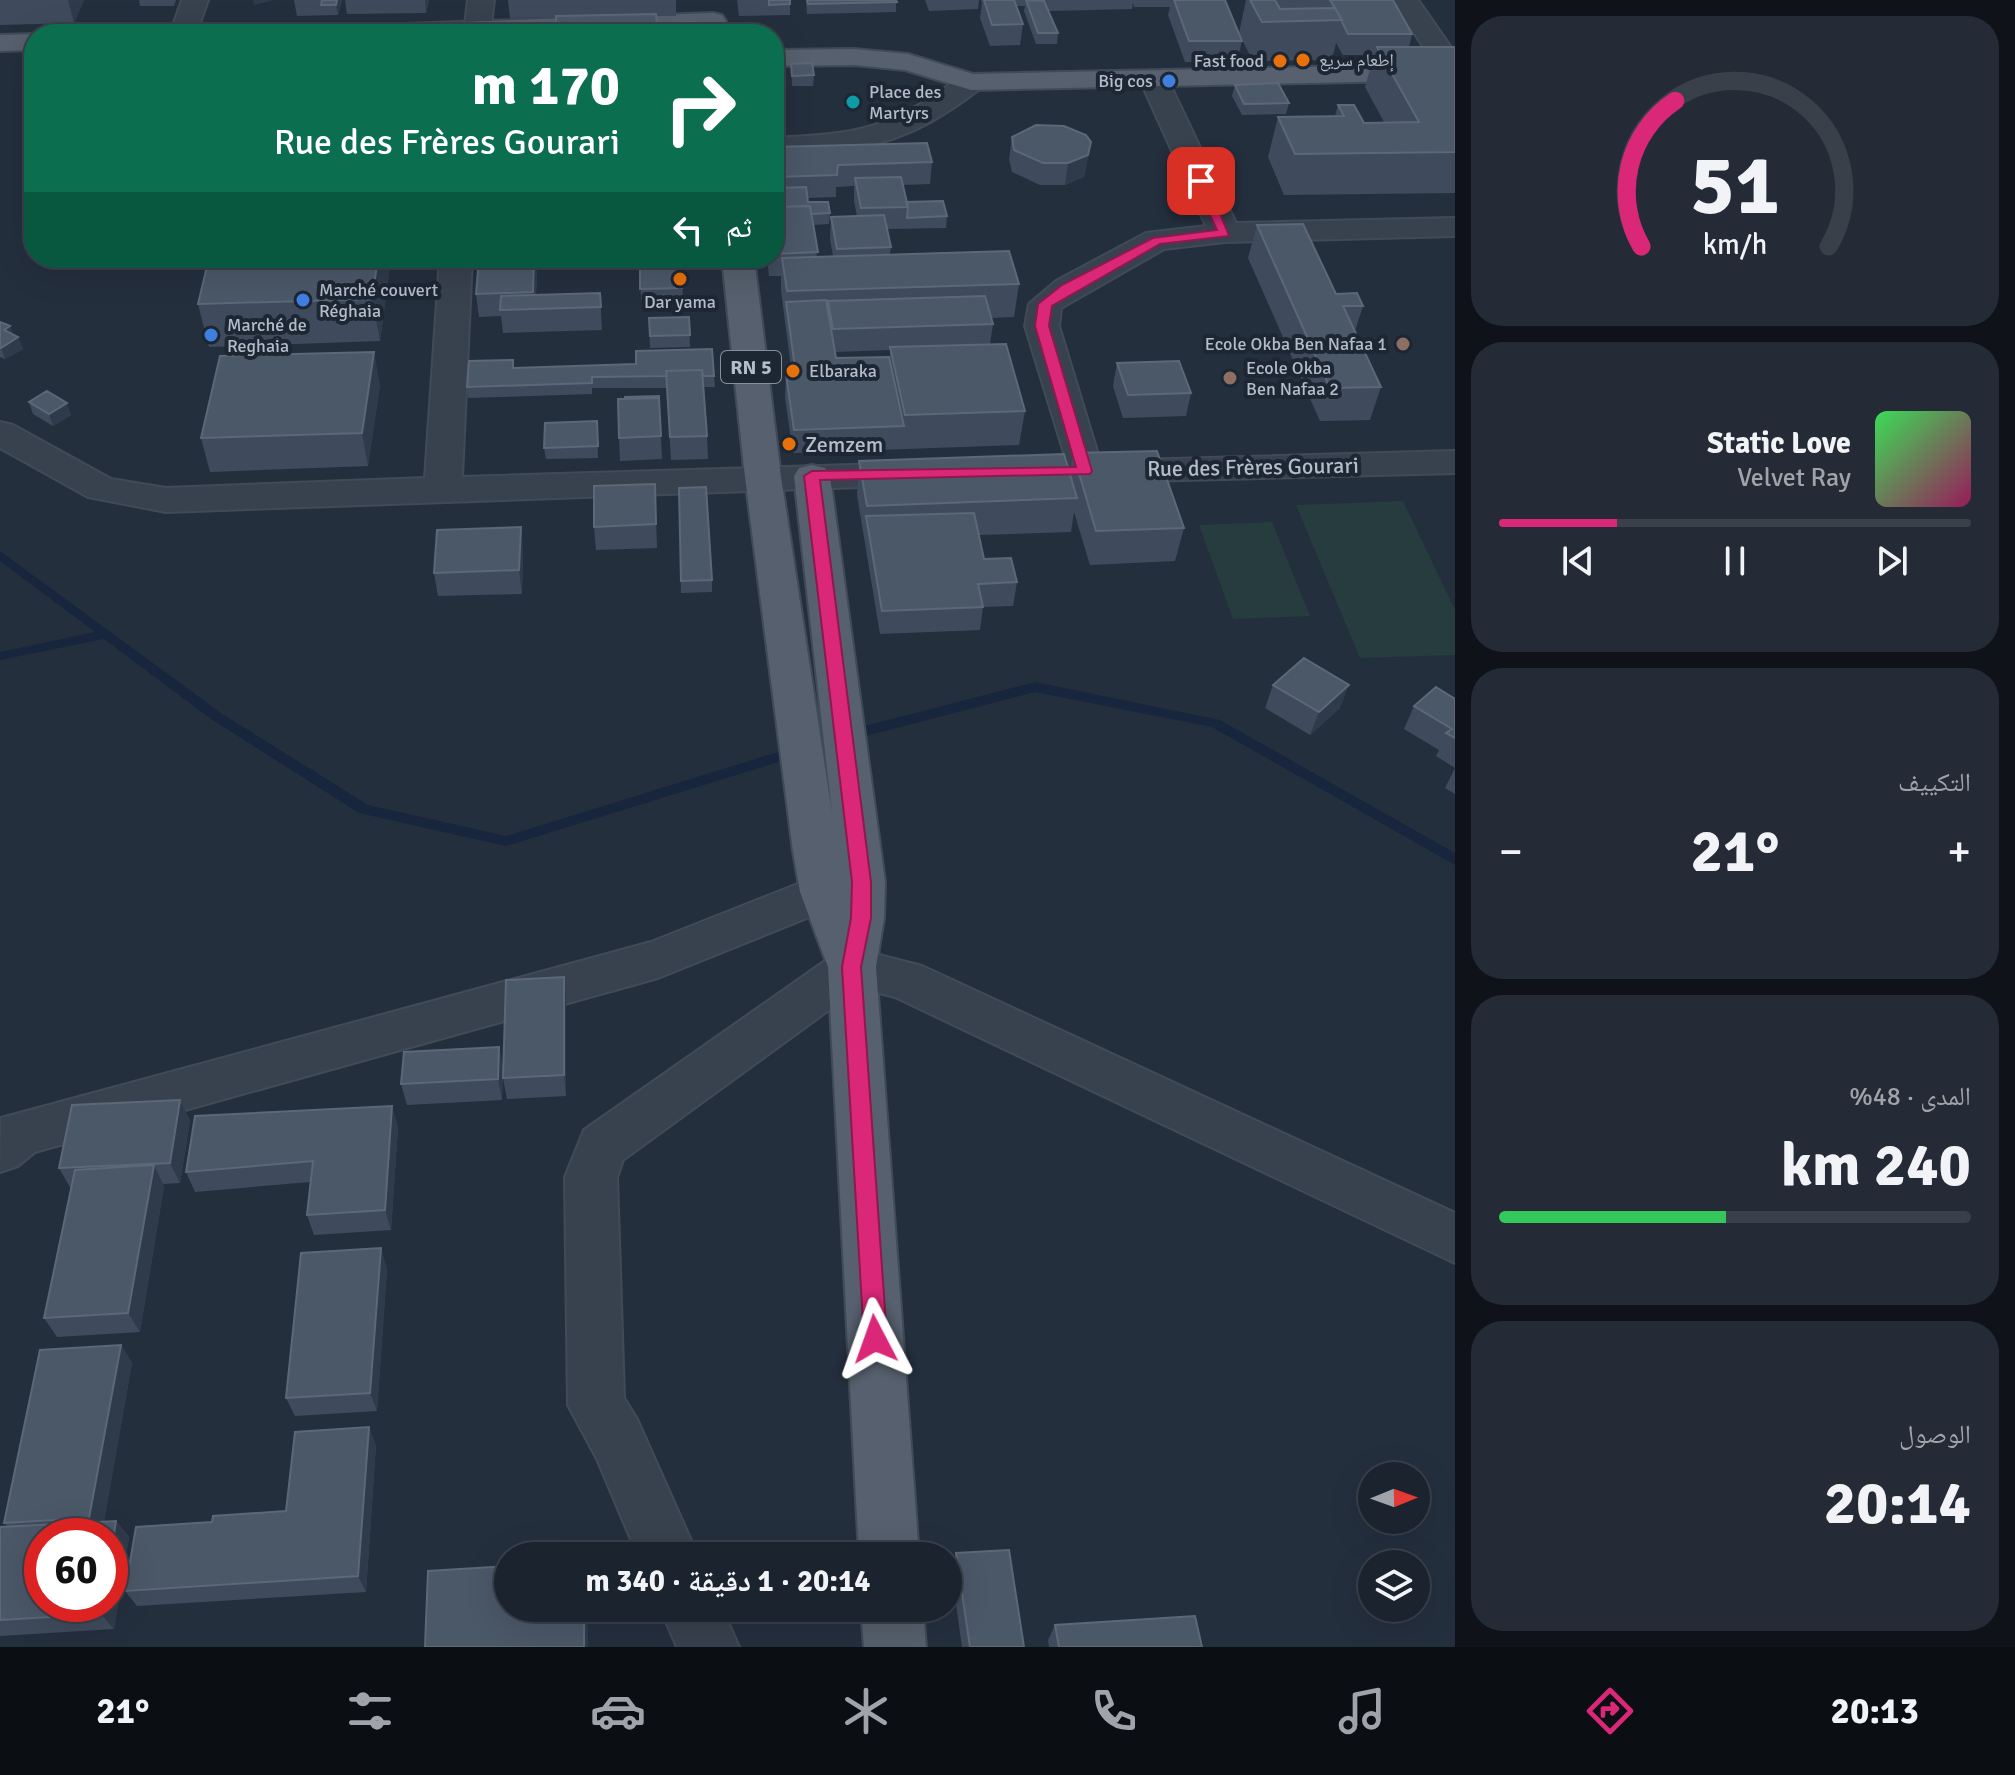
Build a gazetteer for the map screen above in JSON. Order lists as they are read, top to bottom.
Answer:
{
  "streets": {
    "main road": ["RN 5"],
    "street": ["Rue des Frères Gourari"]
  },
  "places": [
    "إطعام سريع",
    "Fast food",
    "Big cos",
    "Place des Martyrs",
    "Dar yama",
    "Marché couvert Réghaia",
    "Marché de Reghaia",
    "Ecole Okba Ben Nafaa 1",
    "Elbaraka",
    "Ecole Okba Ben Nafaa 2",
    "Zemzem"
  ],
  "north": "right",
  "page": {
    "turn": ["170 m", "Rue des Frères Gourari"],
    "then": "ثم",
    "song": ["Static Love", "Velvet Ray"],
    "tile": [
      "التكييف",
      ["المدى · 48%", "240 km"],
      ["الوصول", "20:14"]
    ],
    "heat": ["−", "21°", "+"],
    "limit": "60",
    "trip": "20:14 · 1 دقيقة · 340 m",
    "tabs": ["20:13", "21°"],
    "gauge": ["51", "km/h"]
  }
}
